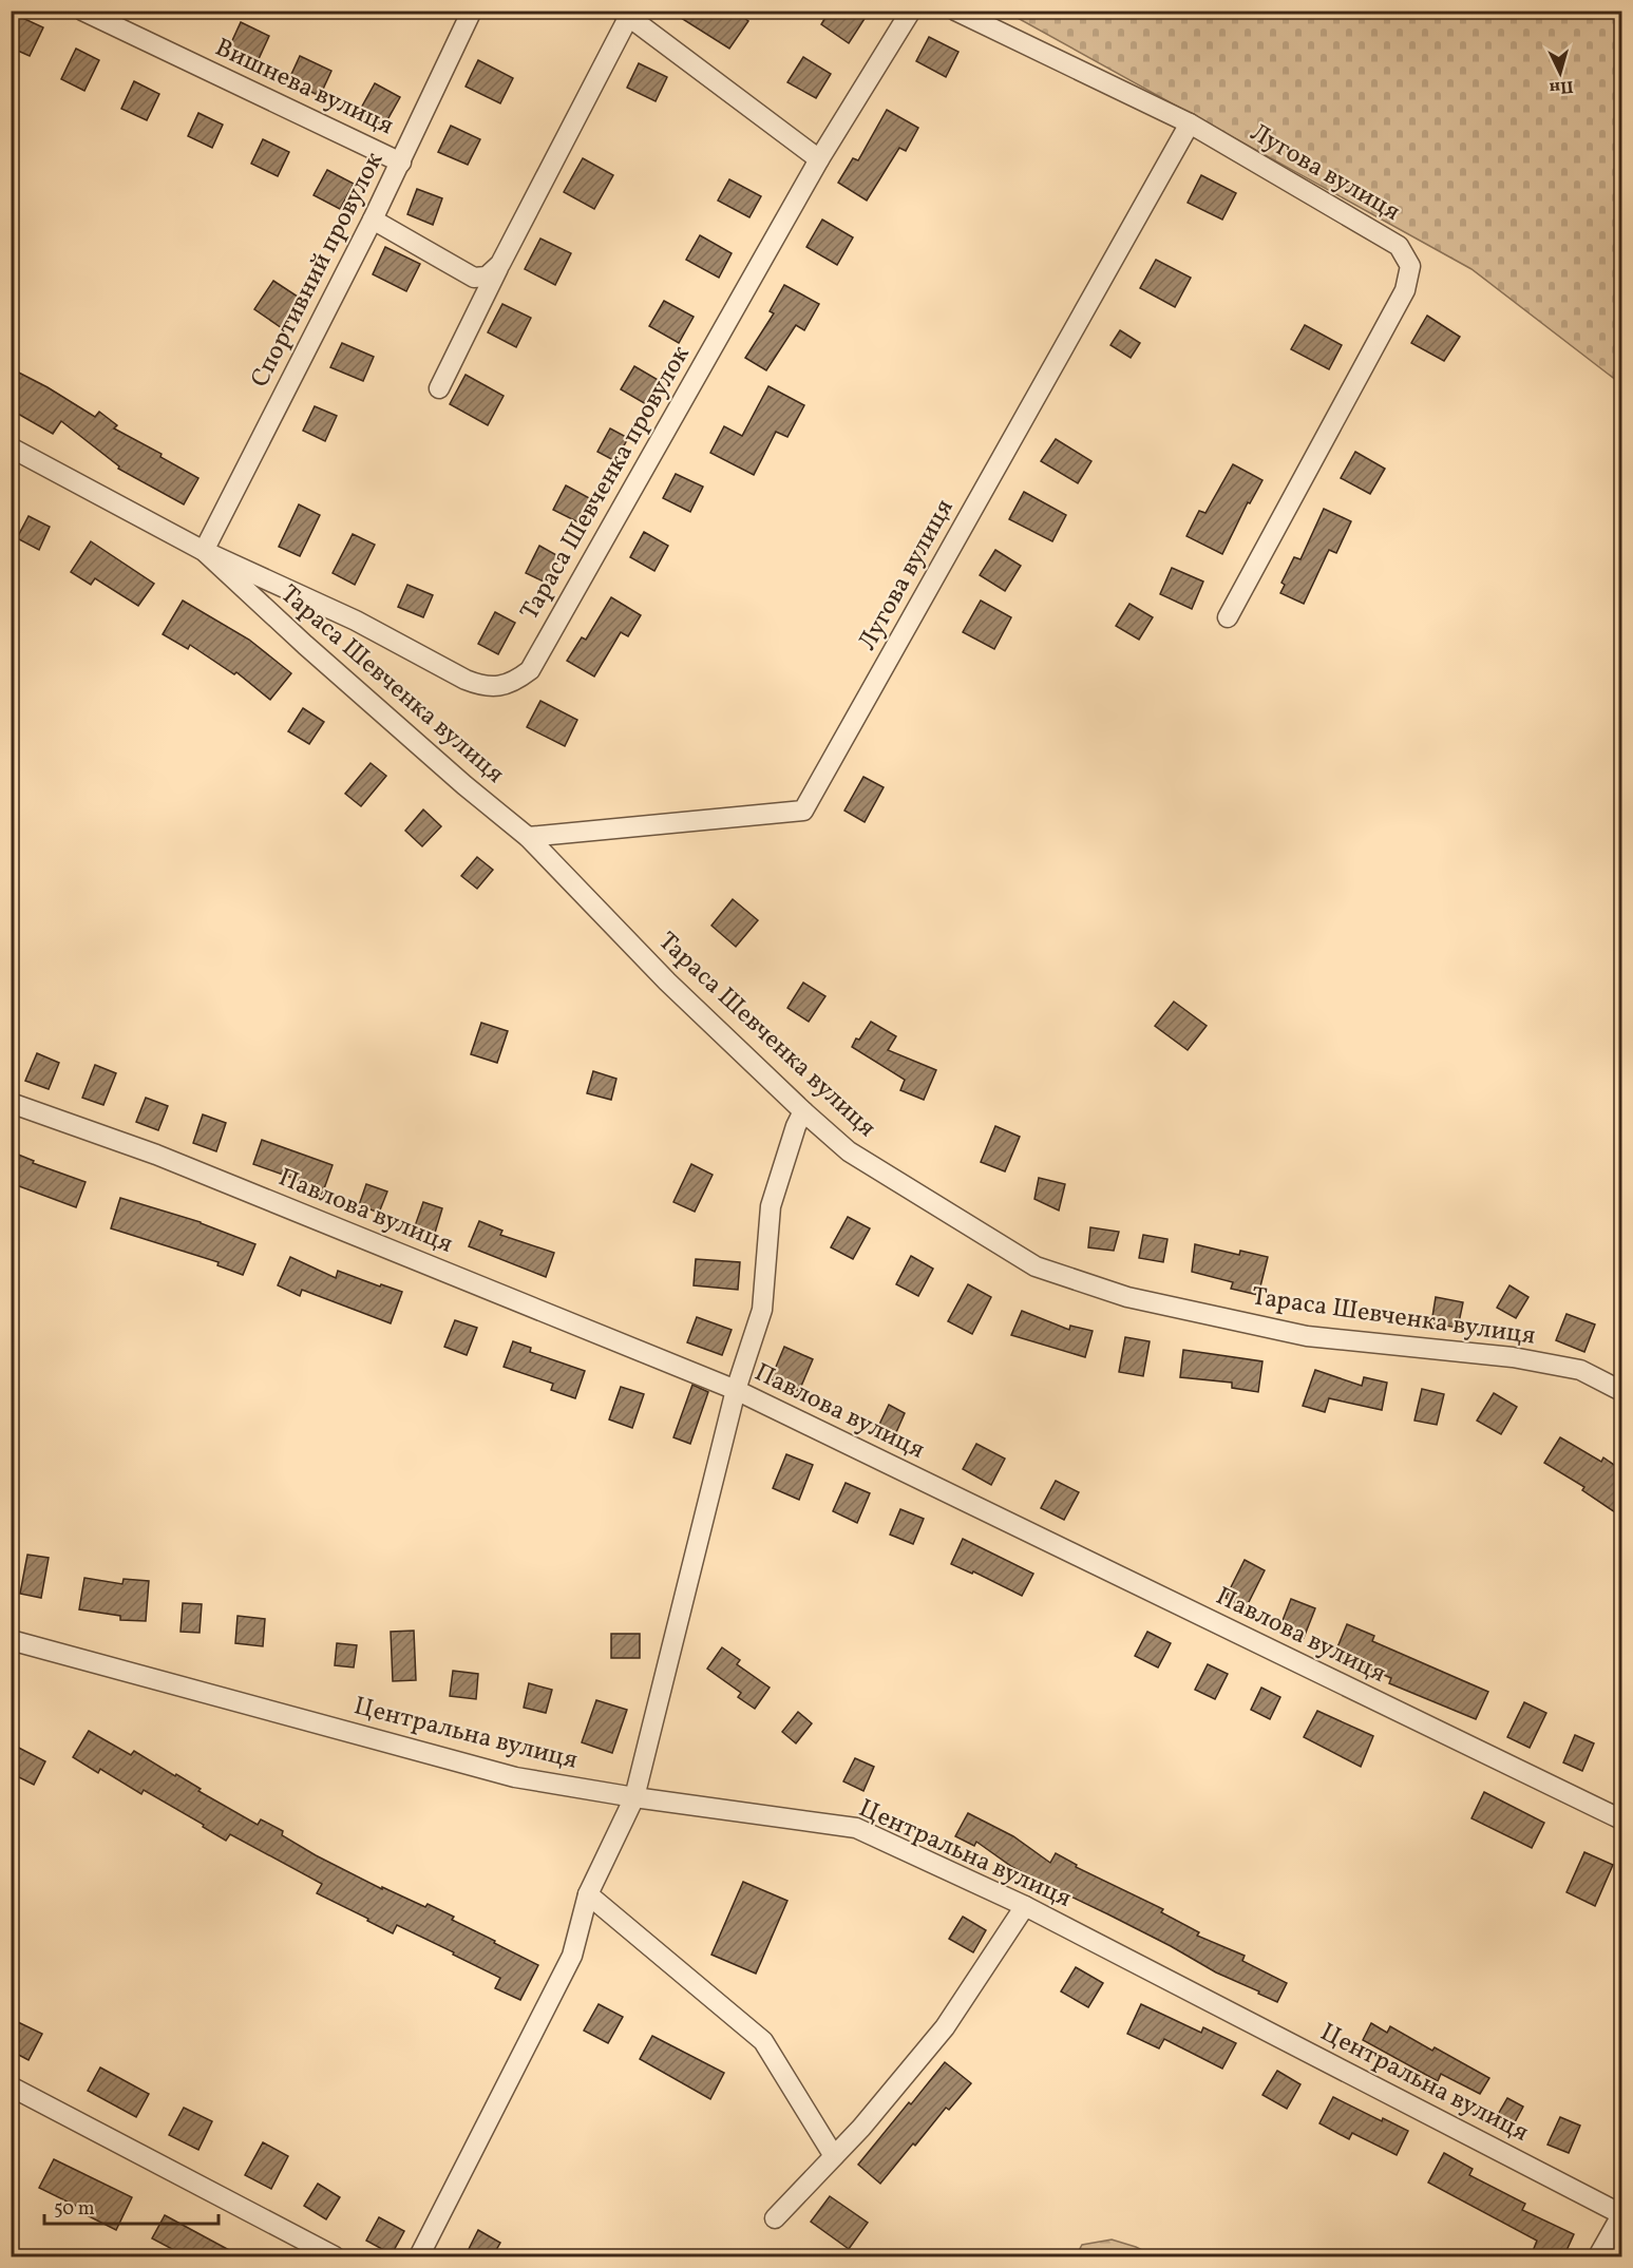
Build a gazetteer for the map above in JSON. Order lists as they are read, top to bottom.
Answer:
{
  "streets": {
    "street": [
      "Вишнева вулиця",
      "Лугова вулиця",
      "Спортивний провулок",
      "Тараса Шевченка провулок",
      "Тараса Шевченка вулиця",
      "Павлова вулиця",
      "Центральна вулиця"
    ]
  },
  "crossings": [
    ["Вишнева вулиця", "Спортивний провулок"],
    ["Лугова вулиця", "Тараса Шевченка вулиця"],
    ["Спортивний провулок", "Тараса Шевченка провулок"],
    ["Спортивний провулок", "Тараса Шевченка вулиця"],
    ["Тараса Шевченка провулок", "Тараса Шевченка вулиця"]
  ],
  "scale_bar": "50 m",
  "north": "bottom"
}
